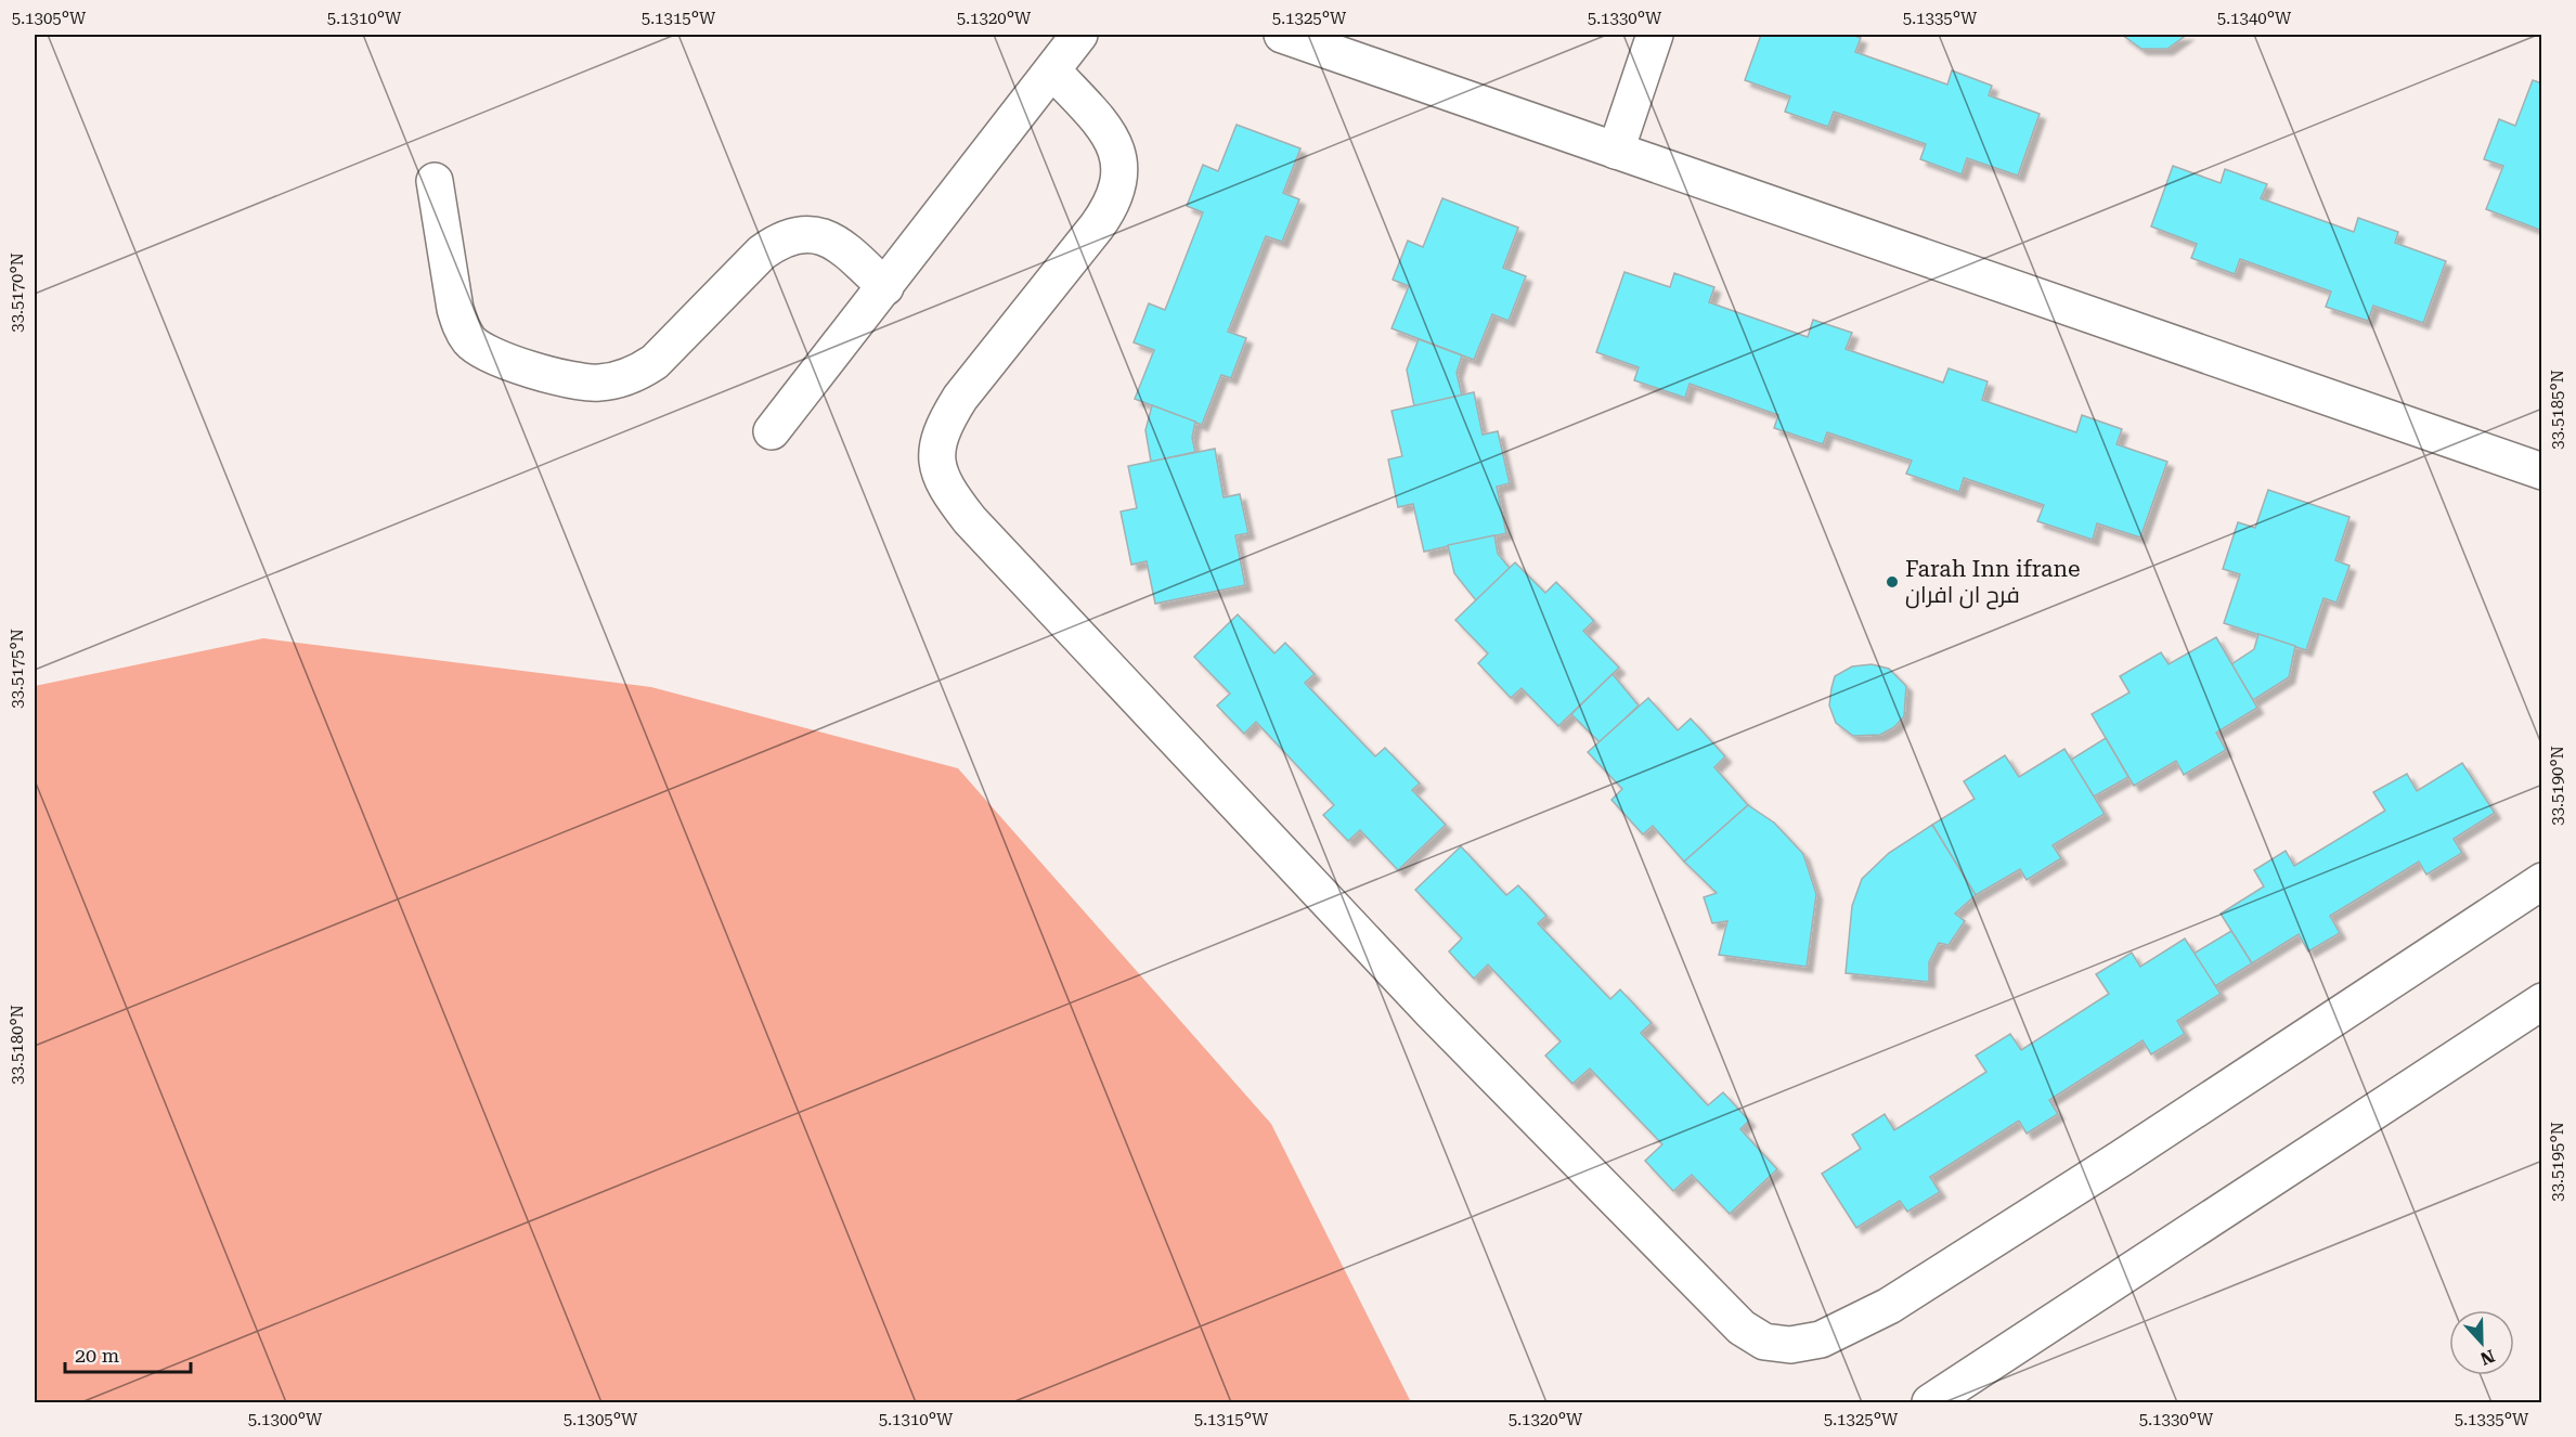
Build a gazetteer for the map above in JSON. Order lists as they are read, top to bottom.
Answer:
{
  "places": ["Farah Inn ifrane فرح ان افران"],
  "scale_bar": "20 m",
  "north": "bottom",
  "coordinates": [
    "5.1305°W",
    "5.1310°W",
    "5.1315°W",
    "5.1320°W",
    "5.1325°W",
    "5.1330°W",
    "5.1335°W",
    "5.1340°W",
    "33.5170°N",
    "33.5185°N",
    "33.5175°N",
    "33.5190°N",
    "33.5180°N",
    "33.5195°N",
    "5.1300°W"
  ]
}
